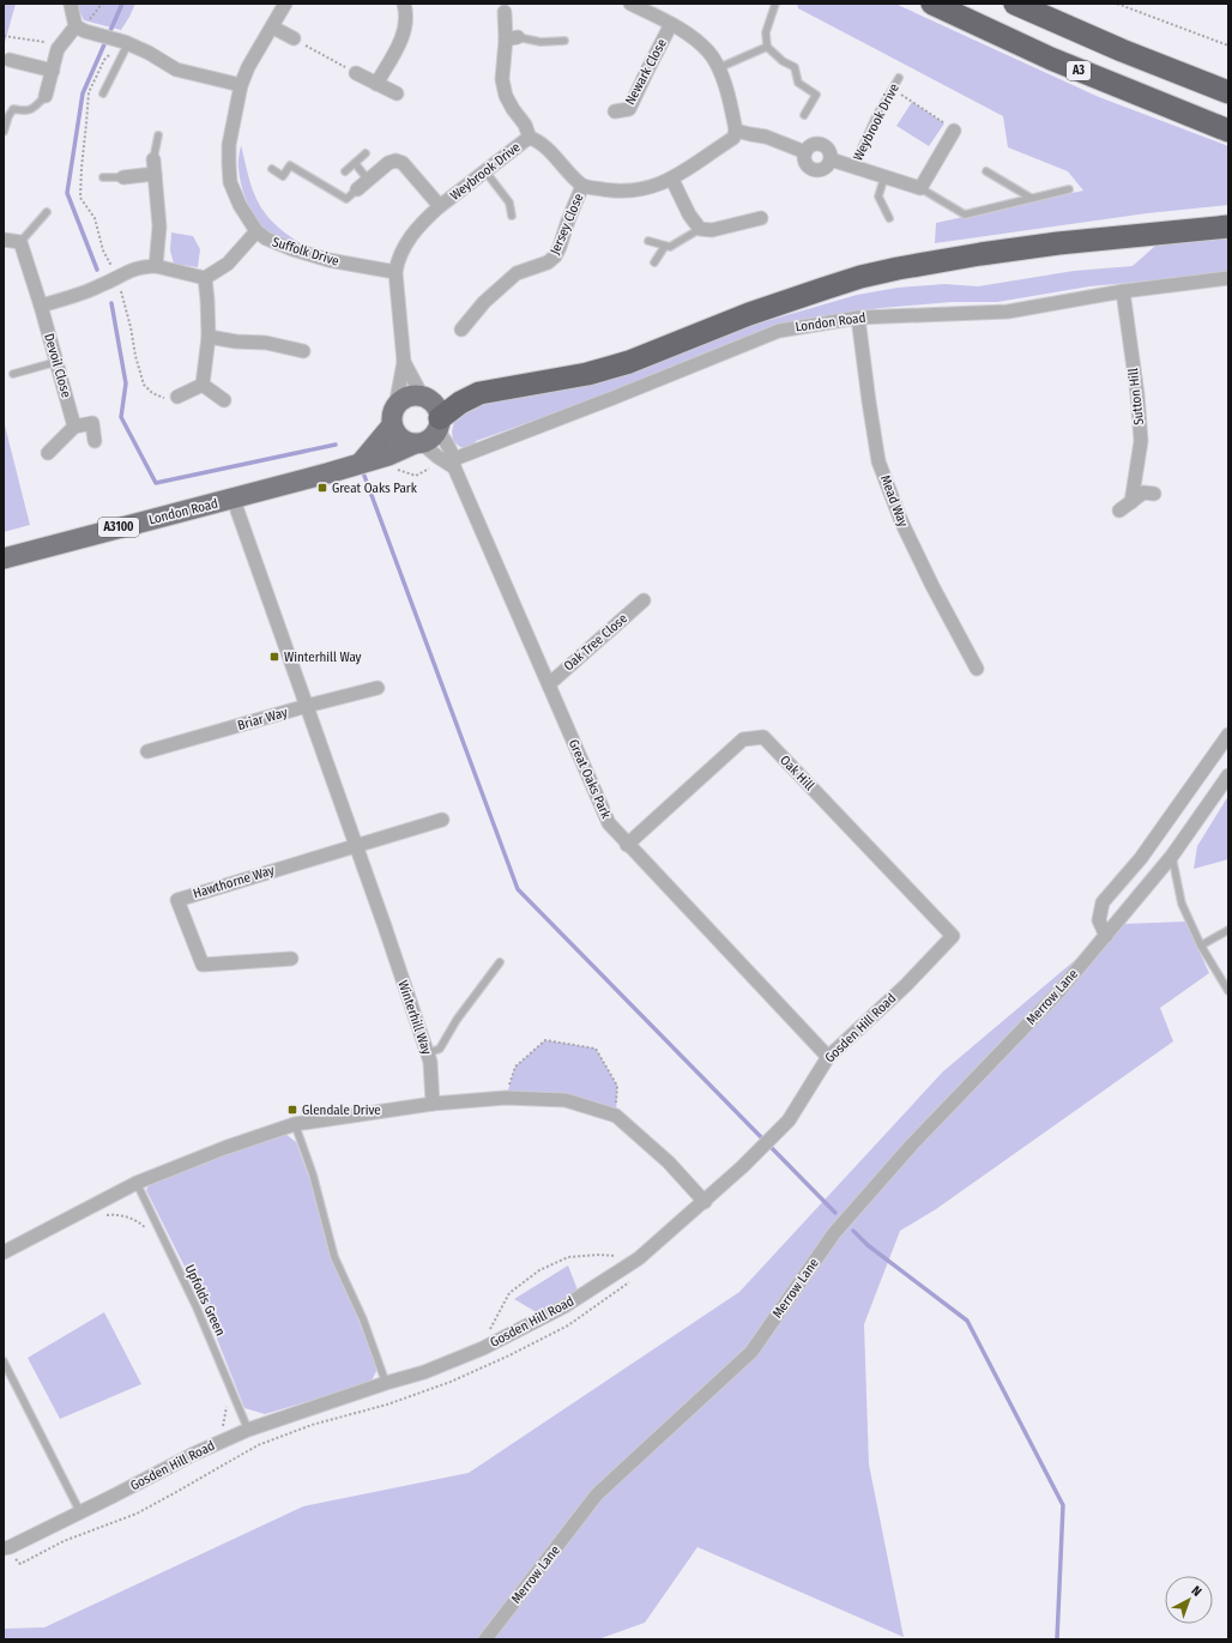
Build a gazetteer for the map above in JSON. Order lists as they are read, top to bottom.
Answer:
{
  "streets": {
    "highway": ["A3"],
    "main road": ["London Road", "A3100"],
    "street": [
      "Newark Close",
      "Weybrook Drive",
      "Jersey Close",
      "Suffolk Drive",
      "Devoil Close",
      "Sutton Hill",
      "Mead Way",
      "Oak Tree Close",
      "Briar Way",
      "Oak Hill",
      "Great Oaks Park",
      "Hawthorne Way",
      "Merrow Lane",
      "Winterhill Way",
      "Gosden Hill Road"
    ],
    "lane": ["Upfolds Green"]
  },
  "crossings": [
    ["Weybrook Drive", "Jersey Close"],
    ["Weybrook Drive", "Suffolk Drive"],
    ["Weybrook Drive", "London Road"],
    ["Weybrook Drive", "Great Oaks Park"],
    ["London Road", "Sutton Hill"],
    ["London Road", "Mead Way"],
    ["London Road", "Great Oaks Park"],
    ["London Road", "Winterhill Way"],
    ["Oak Tree Close", "Great Oaks Park"],
    ["Briar Way", "Winterhill Way"],
    ["Oak Hill", "Great Oaks Park"],
    ["Oak Hill", "Gosden Hill Road"],
    ["Great Oaks Park", "Gosden Hill Road"],
    ["Hawthorne Way", "Winterhill Way"],
    ["Gosden Hill Road", "Upfolds Green"]
  ],
  "places": {
    "transit": ["Great Oaks Park", "Winterhill Way", "Glendale Drive"]
  },
  "north": "top right"
}
